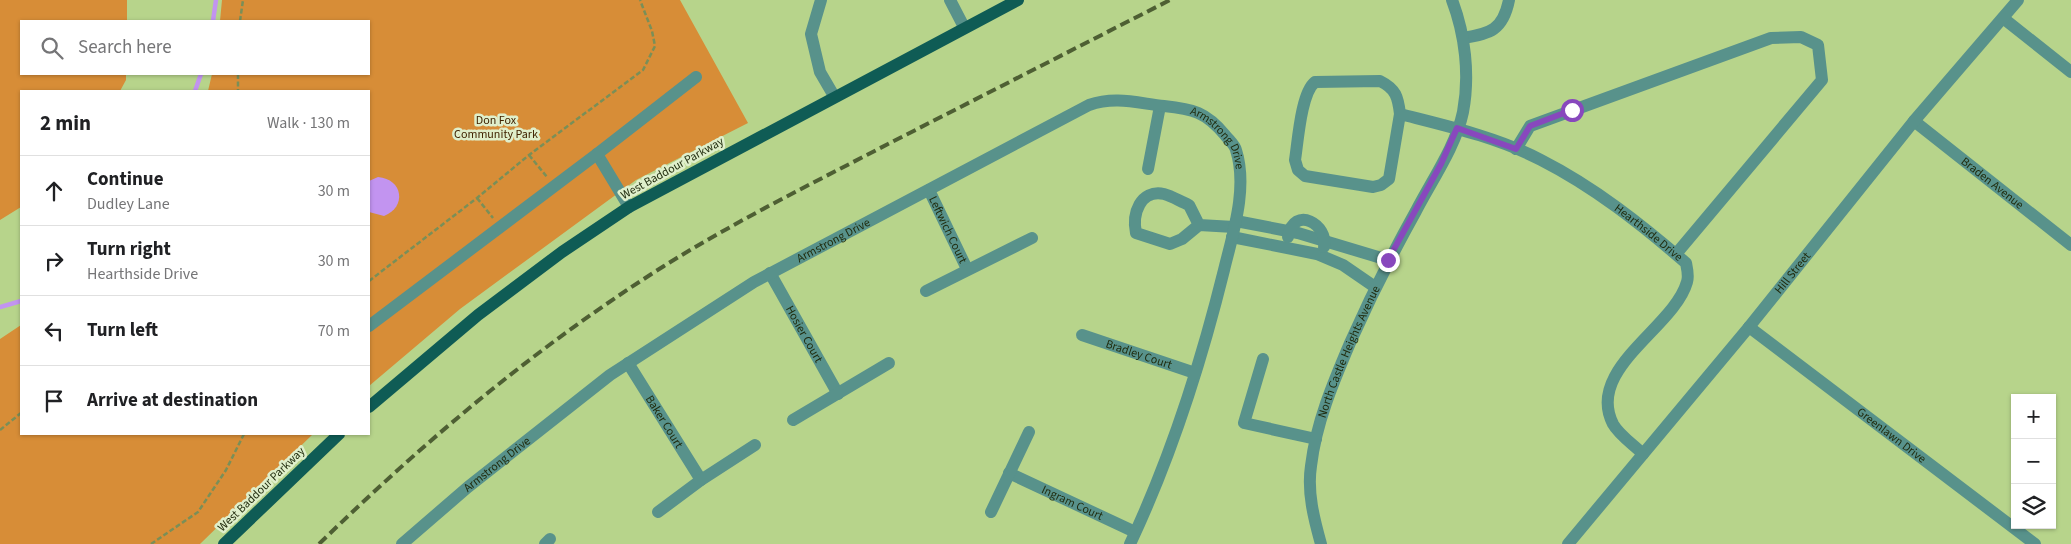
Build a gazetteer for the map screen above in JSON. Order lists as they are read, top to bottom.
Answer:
{
  "streets": {
    "main road": ["West Baddour Parkway"],
    "street": [
      "Armstrong Drive",
      "Braden Avenue",
      "Leftwich Court",
      "Hearthside Drive",
      "Hill Street",
      "Hosier Court",
      "North Castle Heights Avenue",
      "Bradley Court",
      "Baker Court",
      "Greenlawn Drive",
      "Ingram Court"
    ]
  },
  "crossings": [
    ["Armstrong Drive", "Leftwich Court"],
    ["Armstrong Drive", "Hosier Court"],
    ["Armstrong Drive", "Bradley Court"],
    ["Armstrong Drive", "Baker Court"],
    ["Armstrong Drive", "Ingram Court"],
    ["Braden Avenue", "Hill Street"],
    ["Hearthside Drive", "Hill Street"],
    ["Hearthside Drive", "North Castle Heights Avenue"],
    ["Hill Street", "Greenlawn Drive"]
  ],
  "parks": ["Don Fox Community Park"],
  "page": {
    "search": "Search here",
    "heading": ["2 min", "Walk · 130 m"],
    "list": [
      ["Continue", "Dudley Lane", "30 m"],
      ["Turn right", "Hearthside Drive", "30 m"],
      ["Turn left", "70 m"],
      "Arrive at destination"
    ],
    "map_buttons": ["+", "−"]
  }
}
